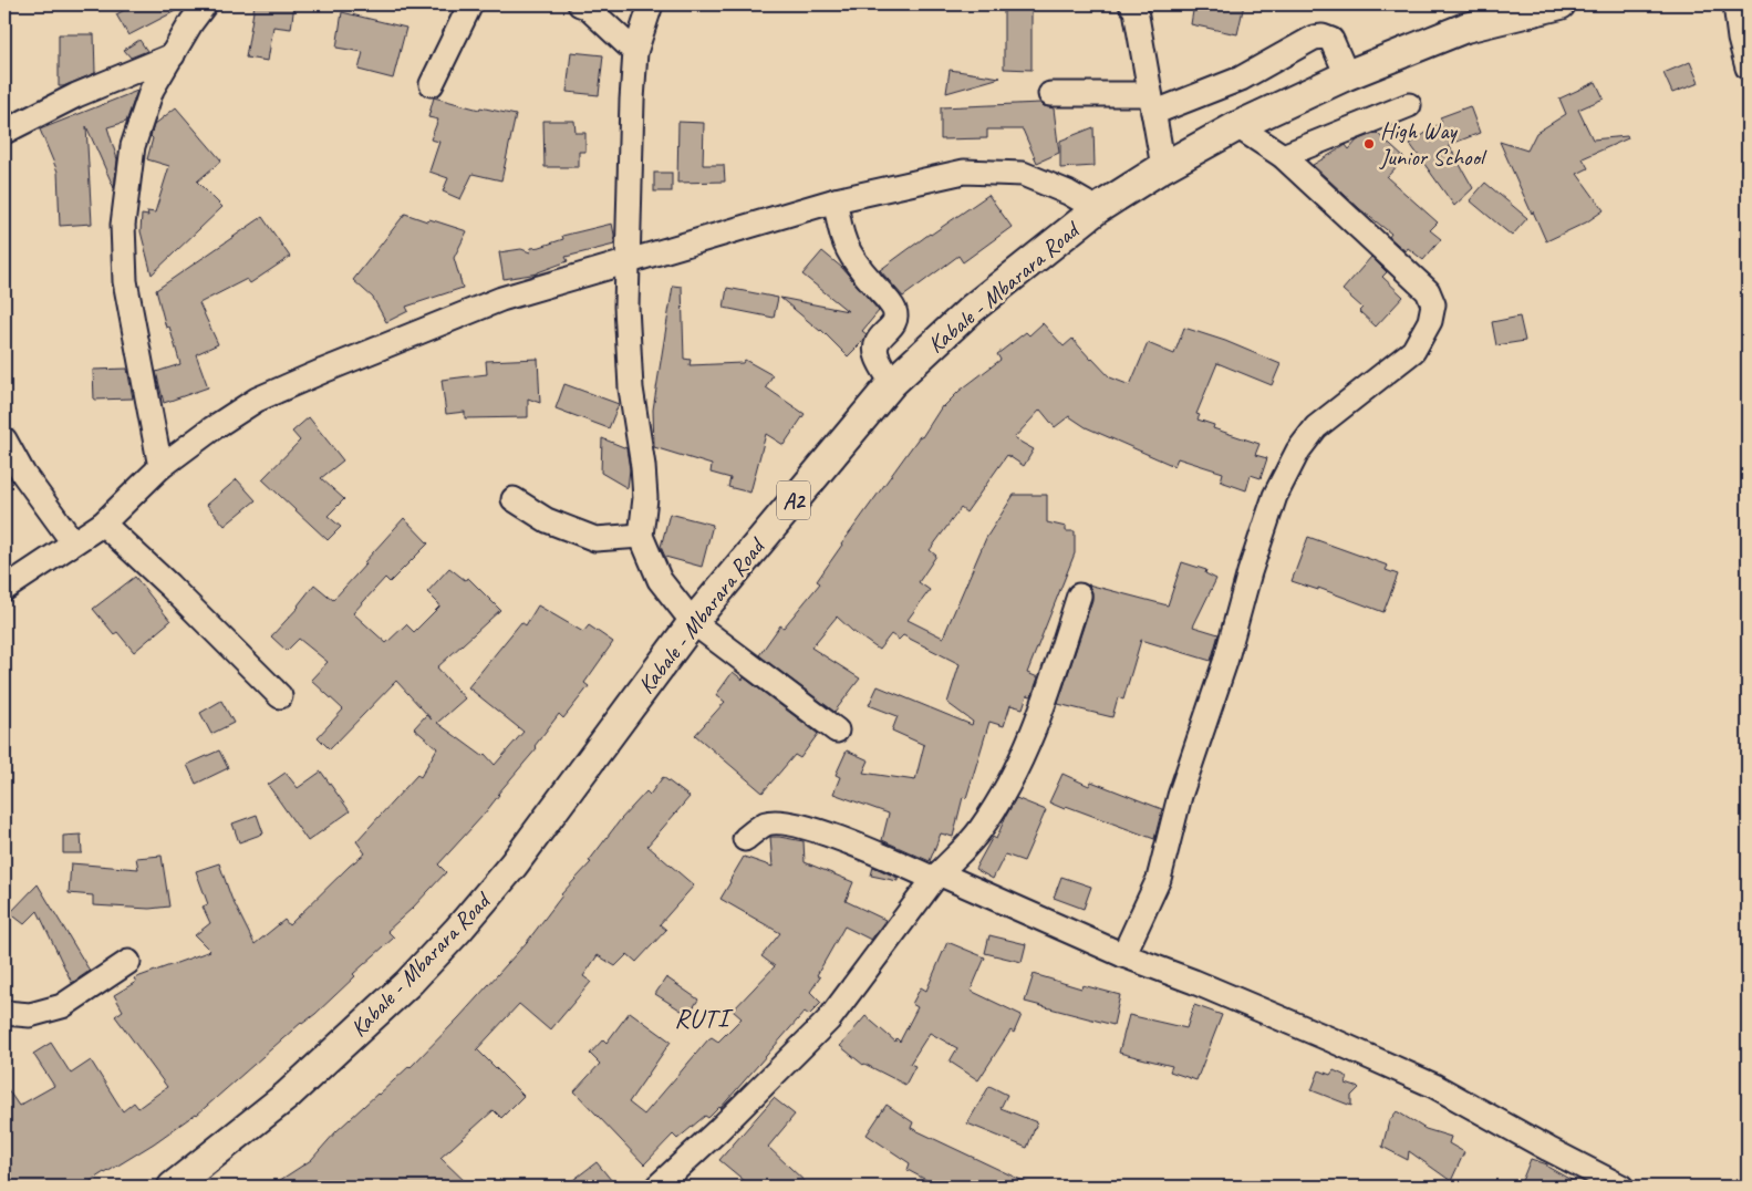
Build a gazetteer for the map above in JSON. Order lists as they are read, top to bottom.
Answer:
{
  "streets": {
    "main road": ["Kabale - Mbarara Road", "A2"]
  },
  "districts": ["RUTI"],
  "places": ["High Way Junior School"]
}
